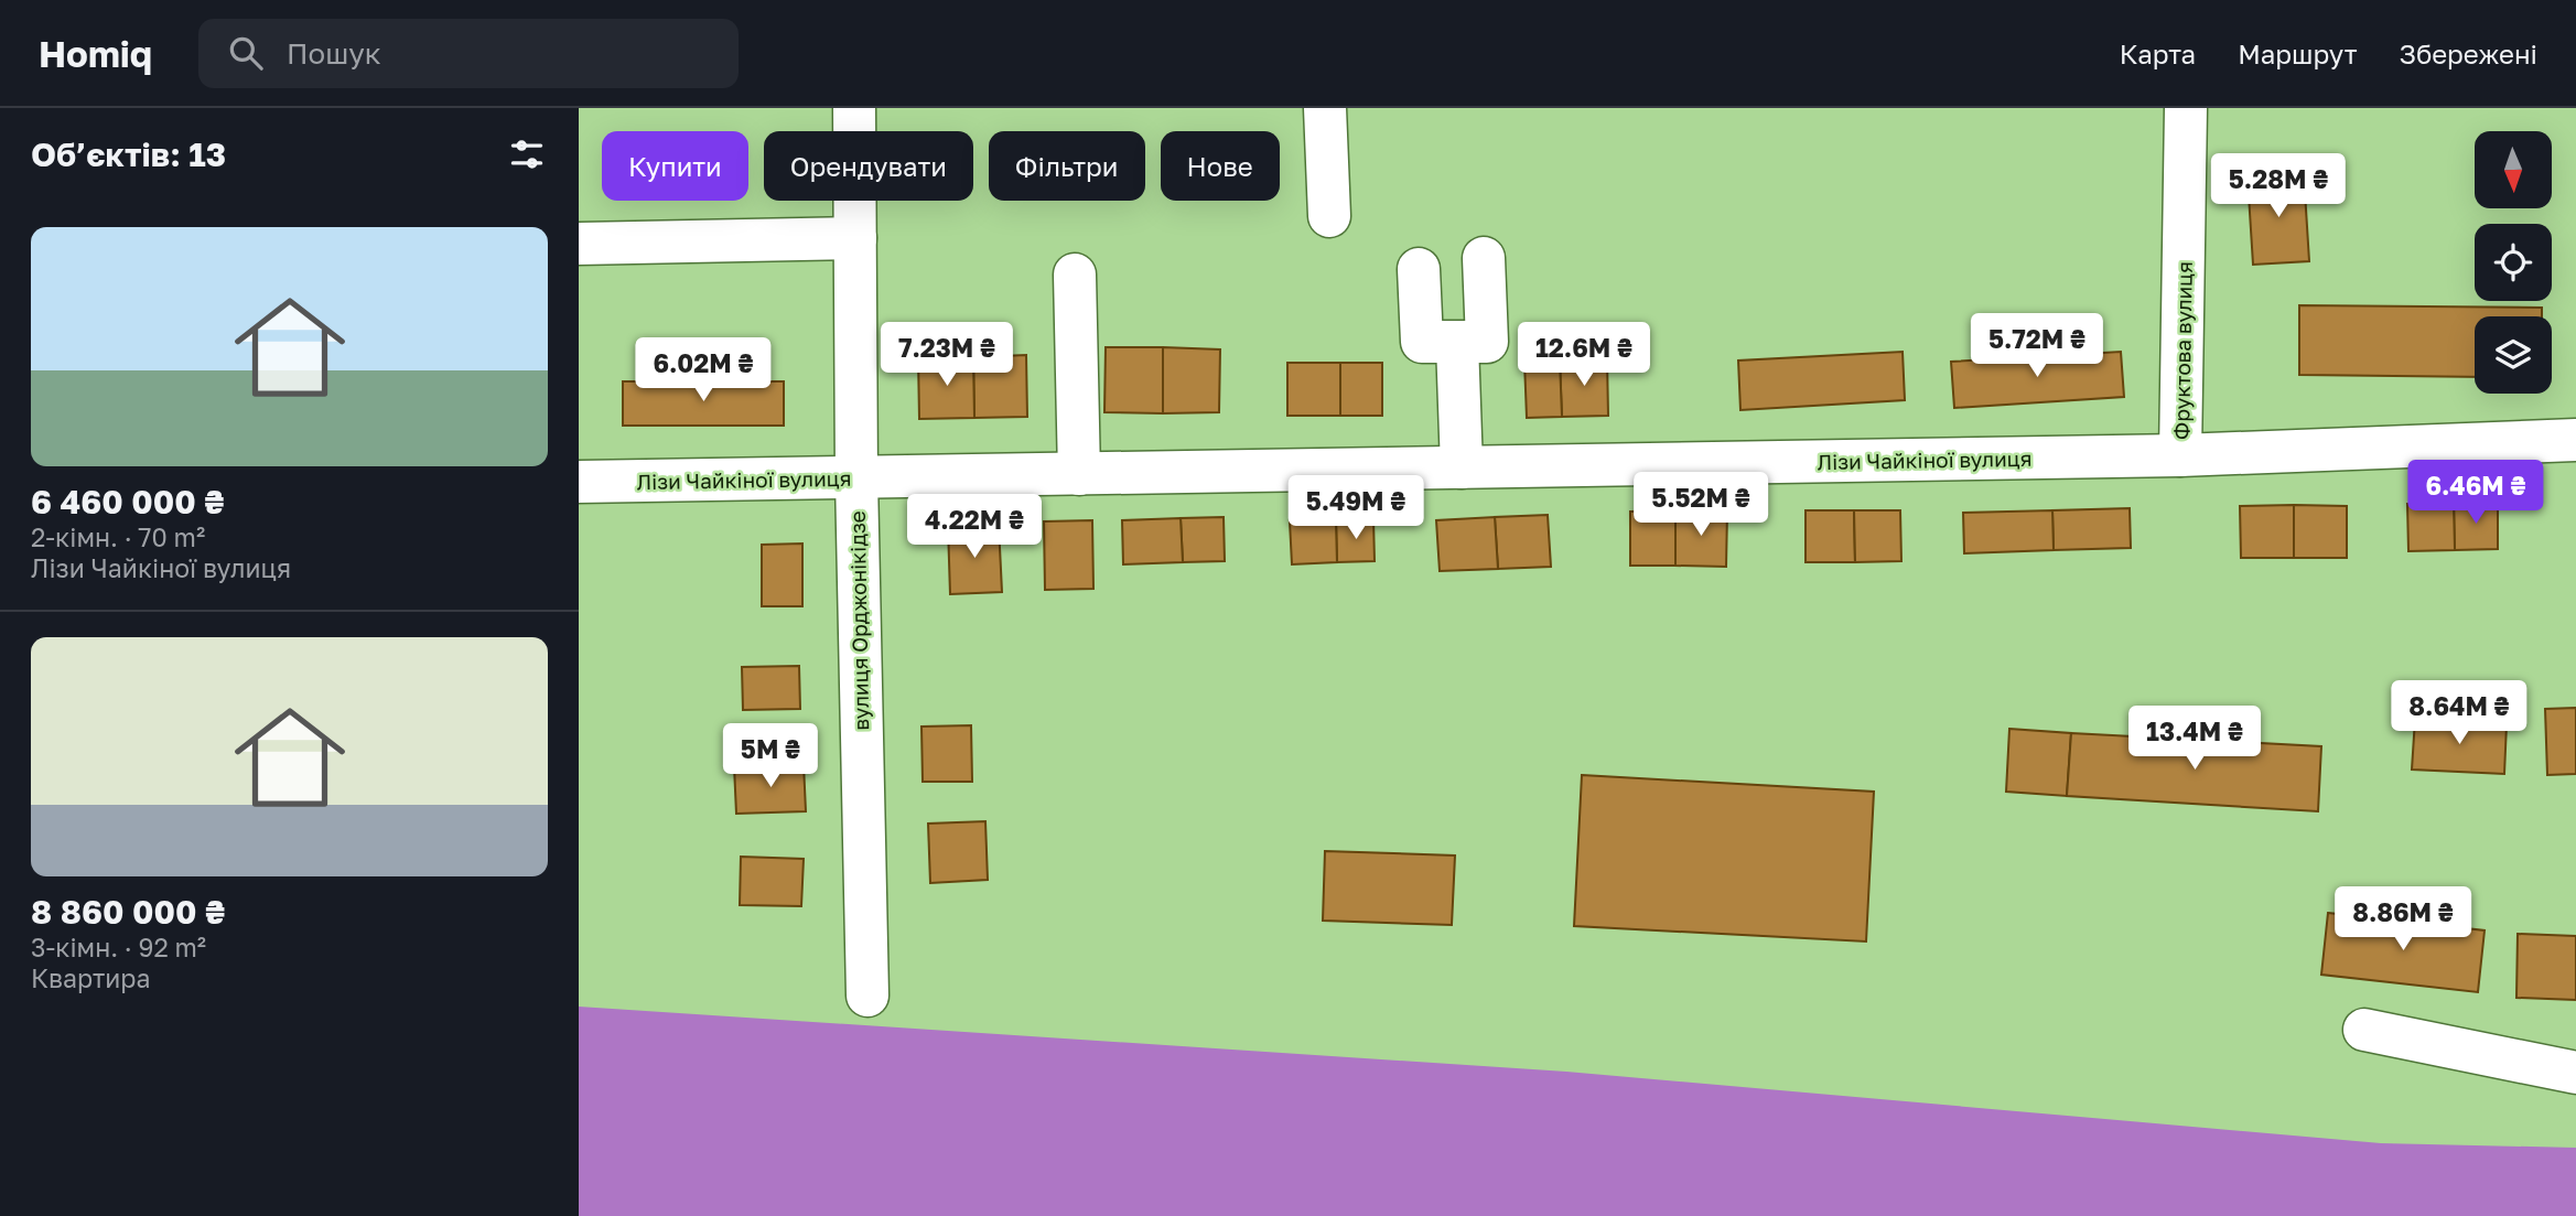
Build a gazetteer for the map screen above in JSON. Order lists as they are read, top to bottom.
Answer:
{
  "streets": {
    "street": ["Фруктова вулиця", "Лізи Чайкіної вулиця", "вулиця Орджонікідзе"]
  },
  "crossings": [
    ["Фруктова вулиця", "Лізи Чайкіної вулиця"],
    ["Лізи Чайкіної вулиця", "вулиця Орджонікідзе"]
  ],
  "north": "bottom",
  "page": {
    "header": "Homiq",
    "search": "Пошук",
    "nav": ["Карта", "Маршрут", "Збережені"],
    "heading": "Об’єктів: 13",
    "chip": [
      "Купити",
      "Орендувати",
      "Фільтри",
      "Нове"
    ],
    "price": [
      "5.28M ₴",
      "5.72M ₴",
      "7.23M ₴",
      "12.6M ₴",
      "6.02M ₴",
      "6.46M ₴",
      "5.52M ₴",
      "5.49M ₴",
      "4.22M ₴",
      "8.64M ₴",
      "13.4M ₴",
      "5M ₴",
      "8.86M ₴"
    ],
    "list": [
      {
        "name": "6 460 000 ₴",
        "note": "2-кімн. · 70 m² · Лізи Чайкіної вулиця"
      },
      {
        "name": "8 860 000 ₴",
        "note": "3-кімн. · 92 m² · Квартира"
      }
    ]
  }
}
